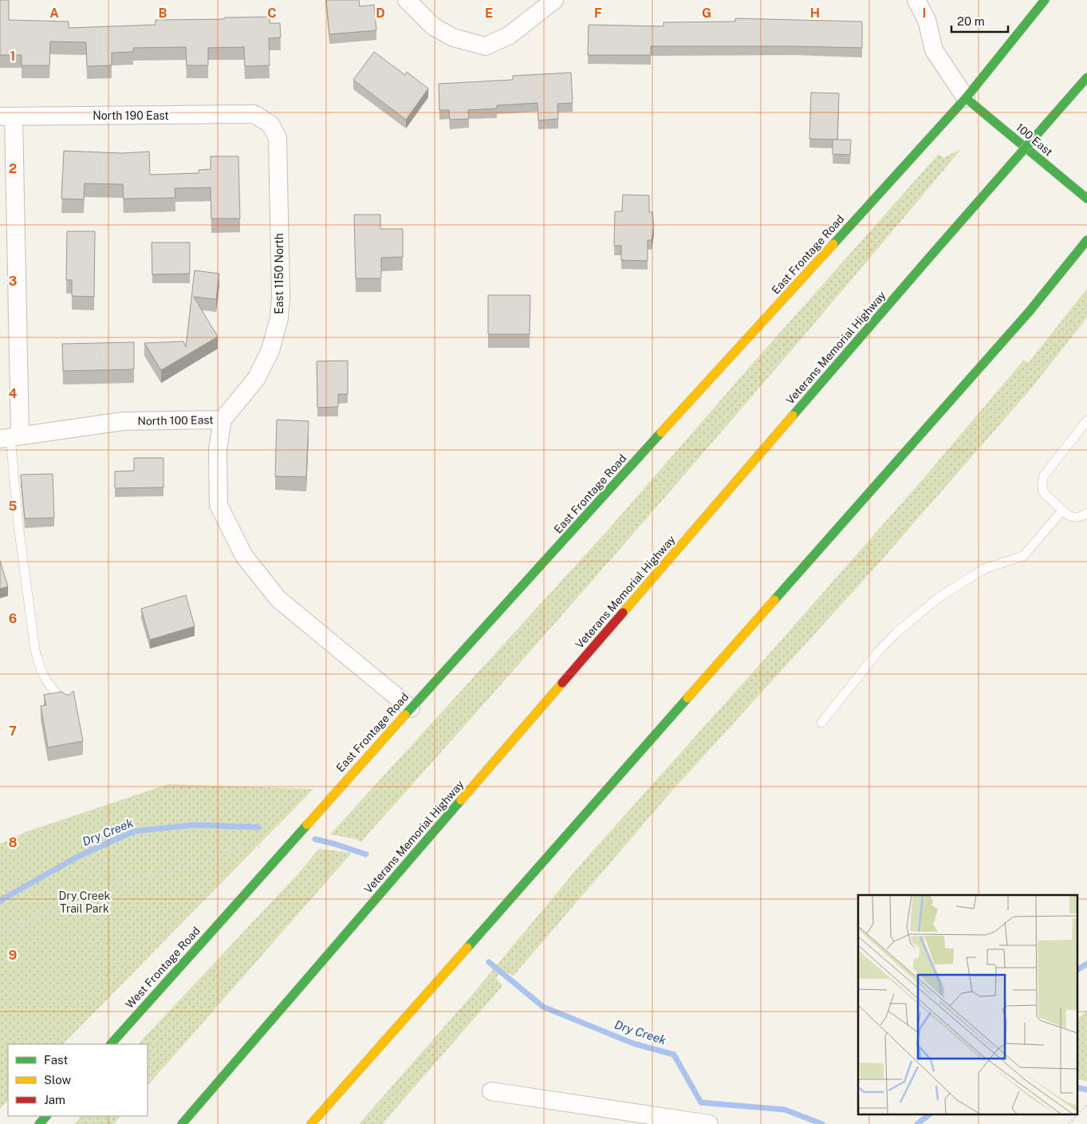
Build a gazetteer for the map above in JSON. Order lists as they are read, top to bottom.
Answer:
{
  "streets": {
    "main road": [
      "100 East",
      "East Frontage Road",
      "Veterans Memorial Highway",
      "West Frontage Road"
    ],
    "street": ["North 190 East", "East 1150 North", "North 100 East"]
  },
  "crossings": [
    ["North 190 East", "East 1150 North"],
    ["100 East", "East Frontage Road"],
    ["East Frontage Road", "North 100 East"],
    ["East Frontage Road", "West Frontage Road"],
    ["East 1150 North", "North 100 East"]
  ],
  "water": ["Dry Creek"],
  "parks": ["Dry Creek Trail Park"],
  "legend": ["Fast", "Slow", "Jam"],
  "scale_bar": "20 m",
  "grid": {
    "columns": [
      "A",
      "B",
      "C",
      "D",
      "E",
      "F",
      "G",
      "H",
      "I"
    ],
    "rows": [
      "1",
      "2",
      "3",
      "4",
      "5",
      "6",
      "7",
      "8",
      "9"
    ]
  }
}
